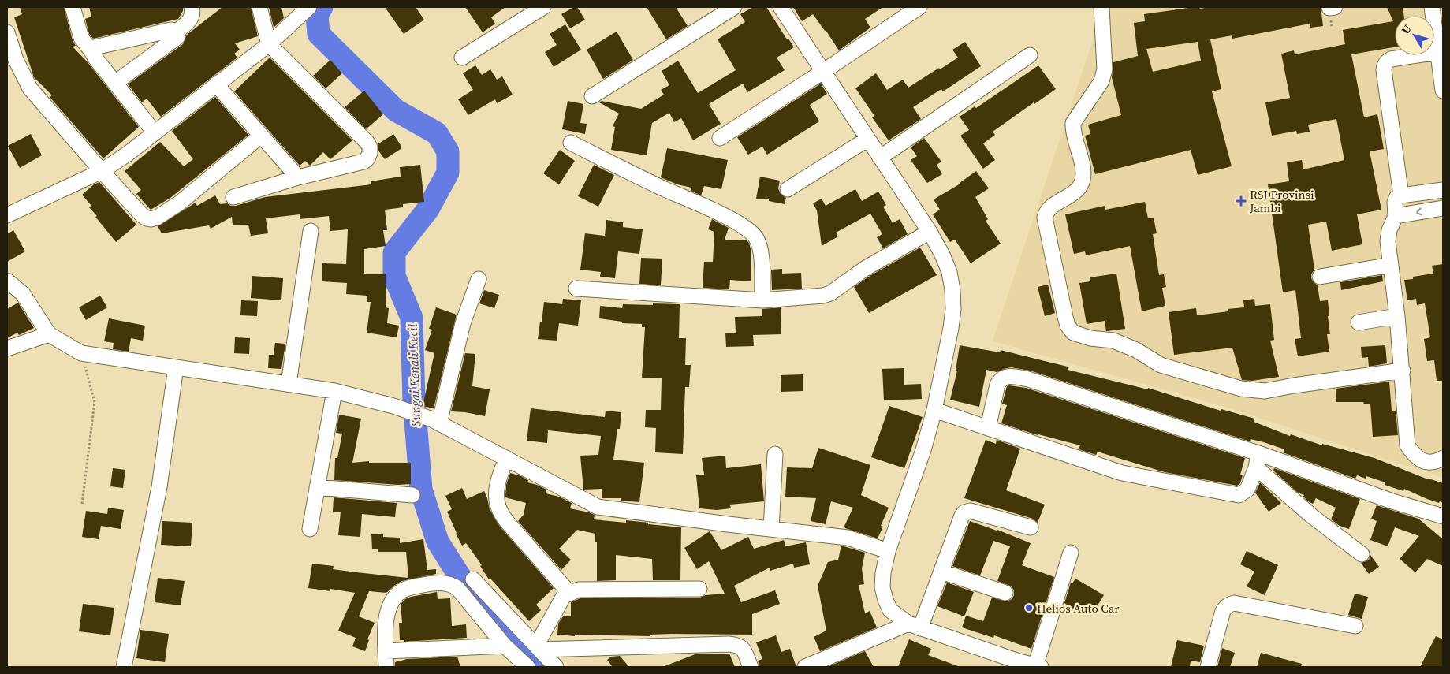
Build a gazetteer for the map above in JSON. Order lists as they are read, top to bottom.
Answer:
{
  "water": ["Sungai Kenali Kecil"],
  "places": {
    "health": ["RSJ Provinsi Jambi"],
    "other": ["Helios Auto Car"]
  },
  "north": "top left"
}
